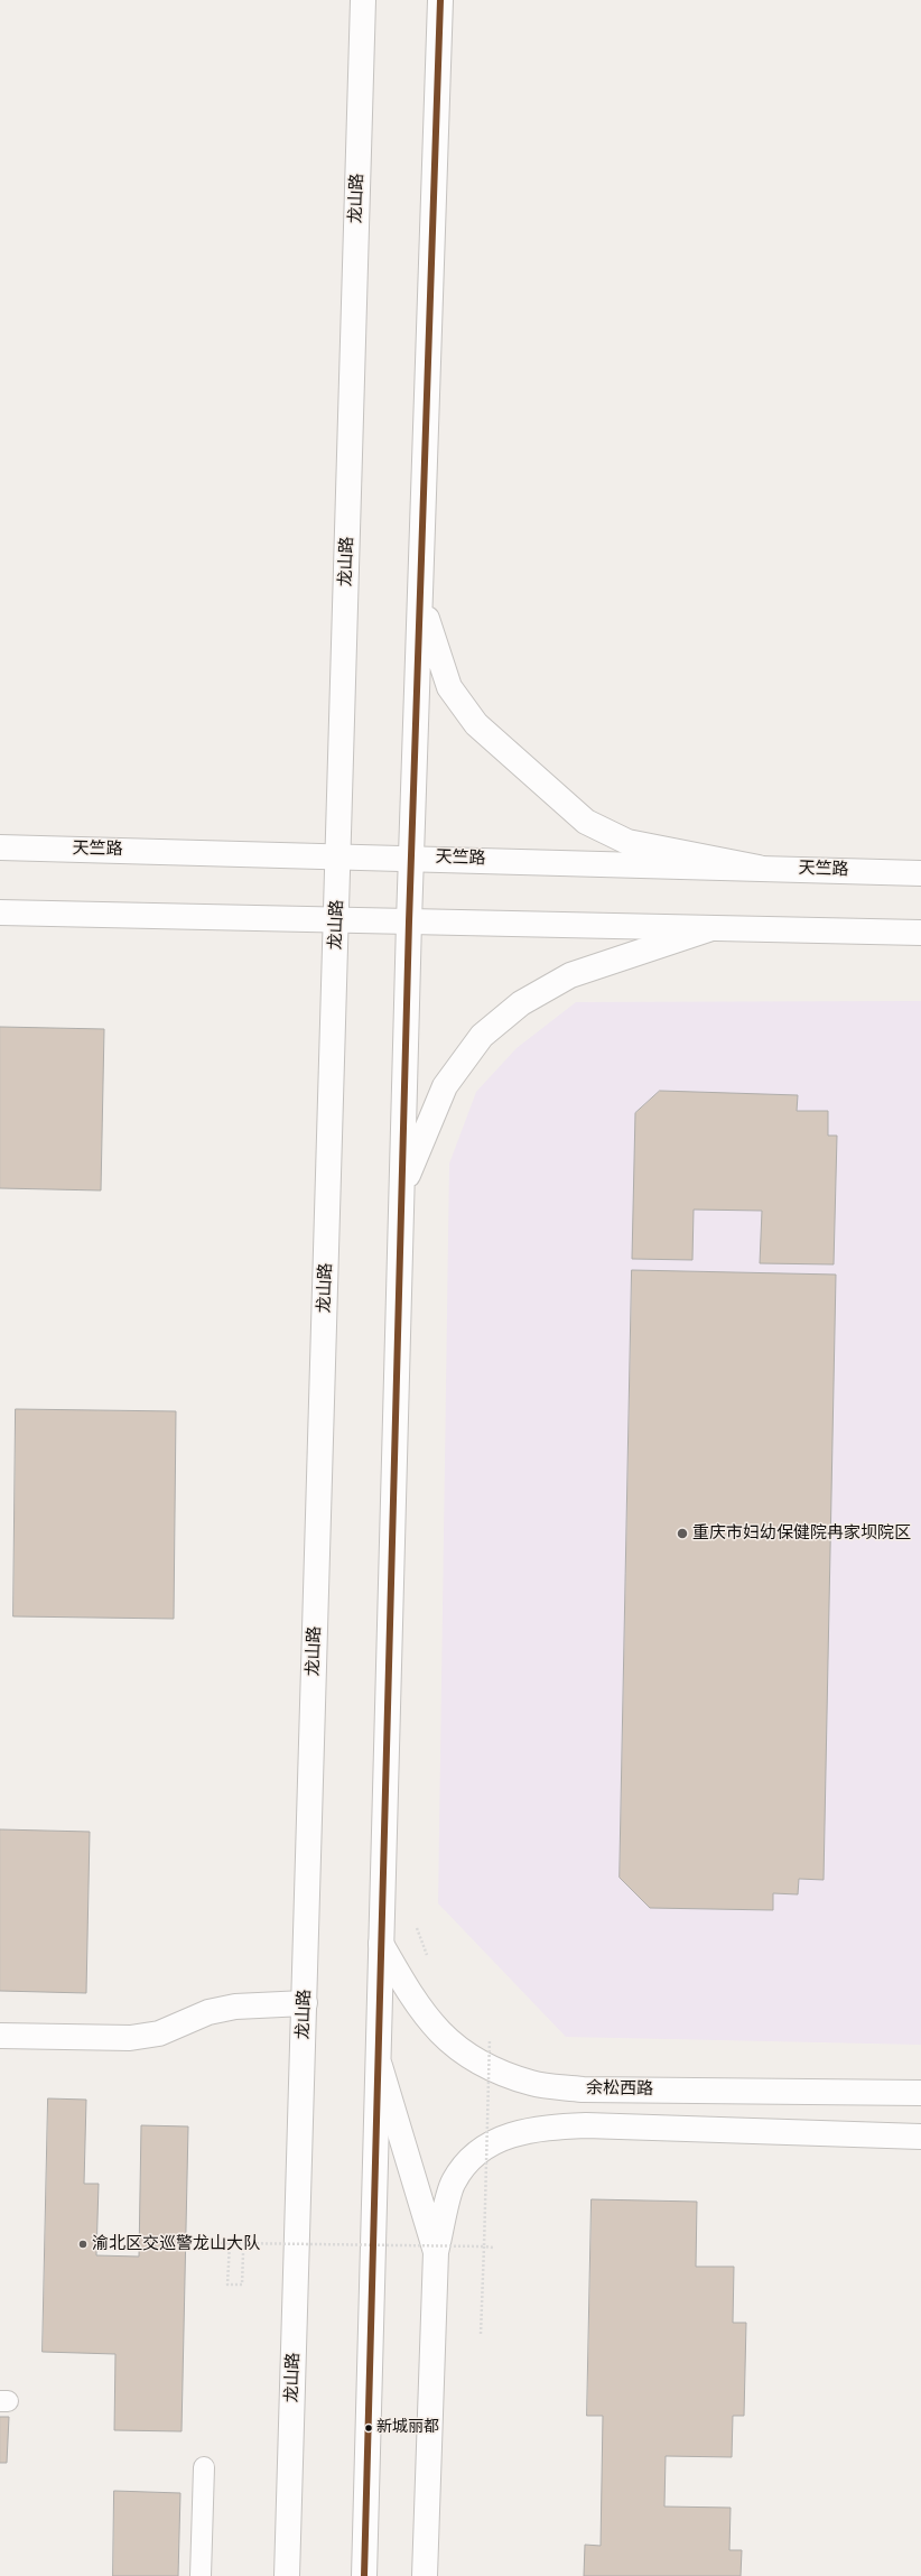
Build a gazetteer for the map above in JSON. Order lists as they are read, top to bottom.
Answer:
{
  "streets": {
    "main road": ["龙山路", "天竺路", "余松西路"]
  },
  "crossings": [
    ["龙山路", "天竺路"]
  ],
  "places": ["重庆市妇幼保健院冉家坝院区", "渝北区交巡警龙山大队", "新城丽都"]
}
